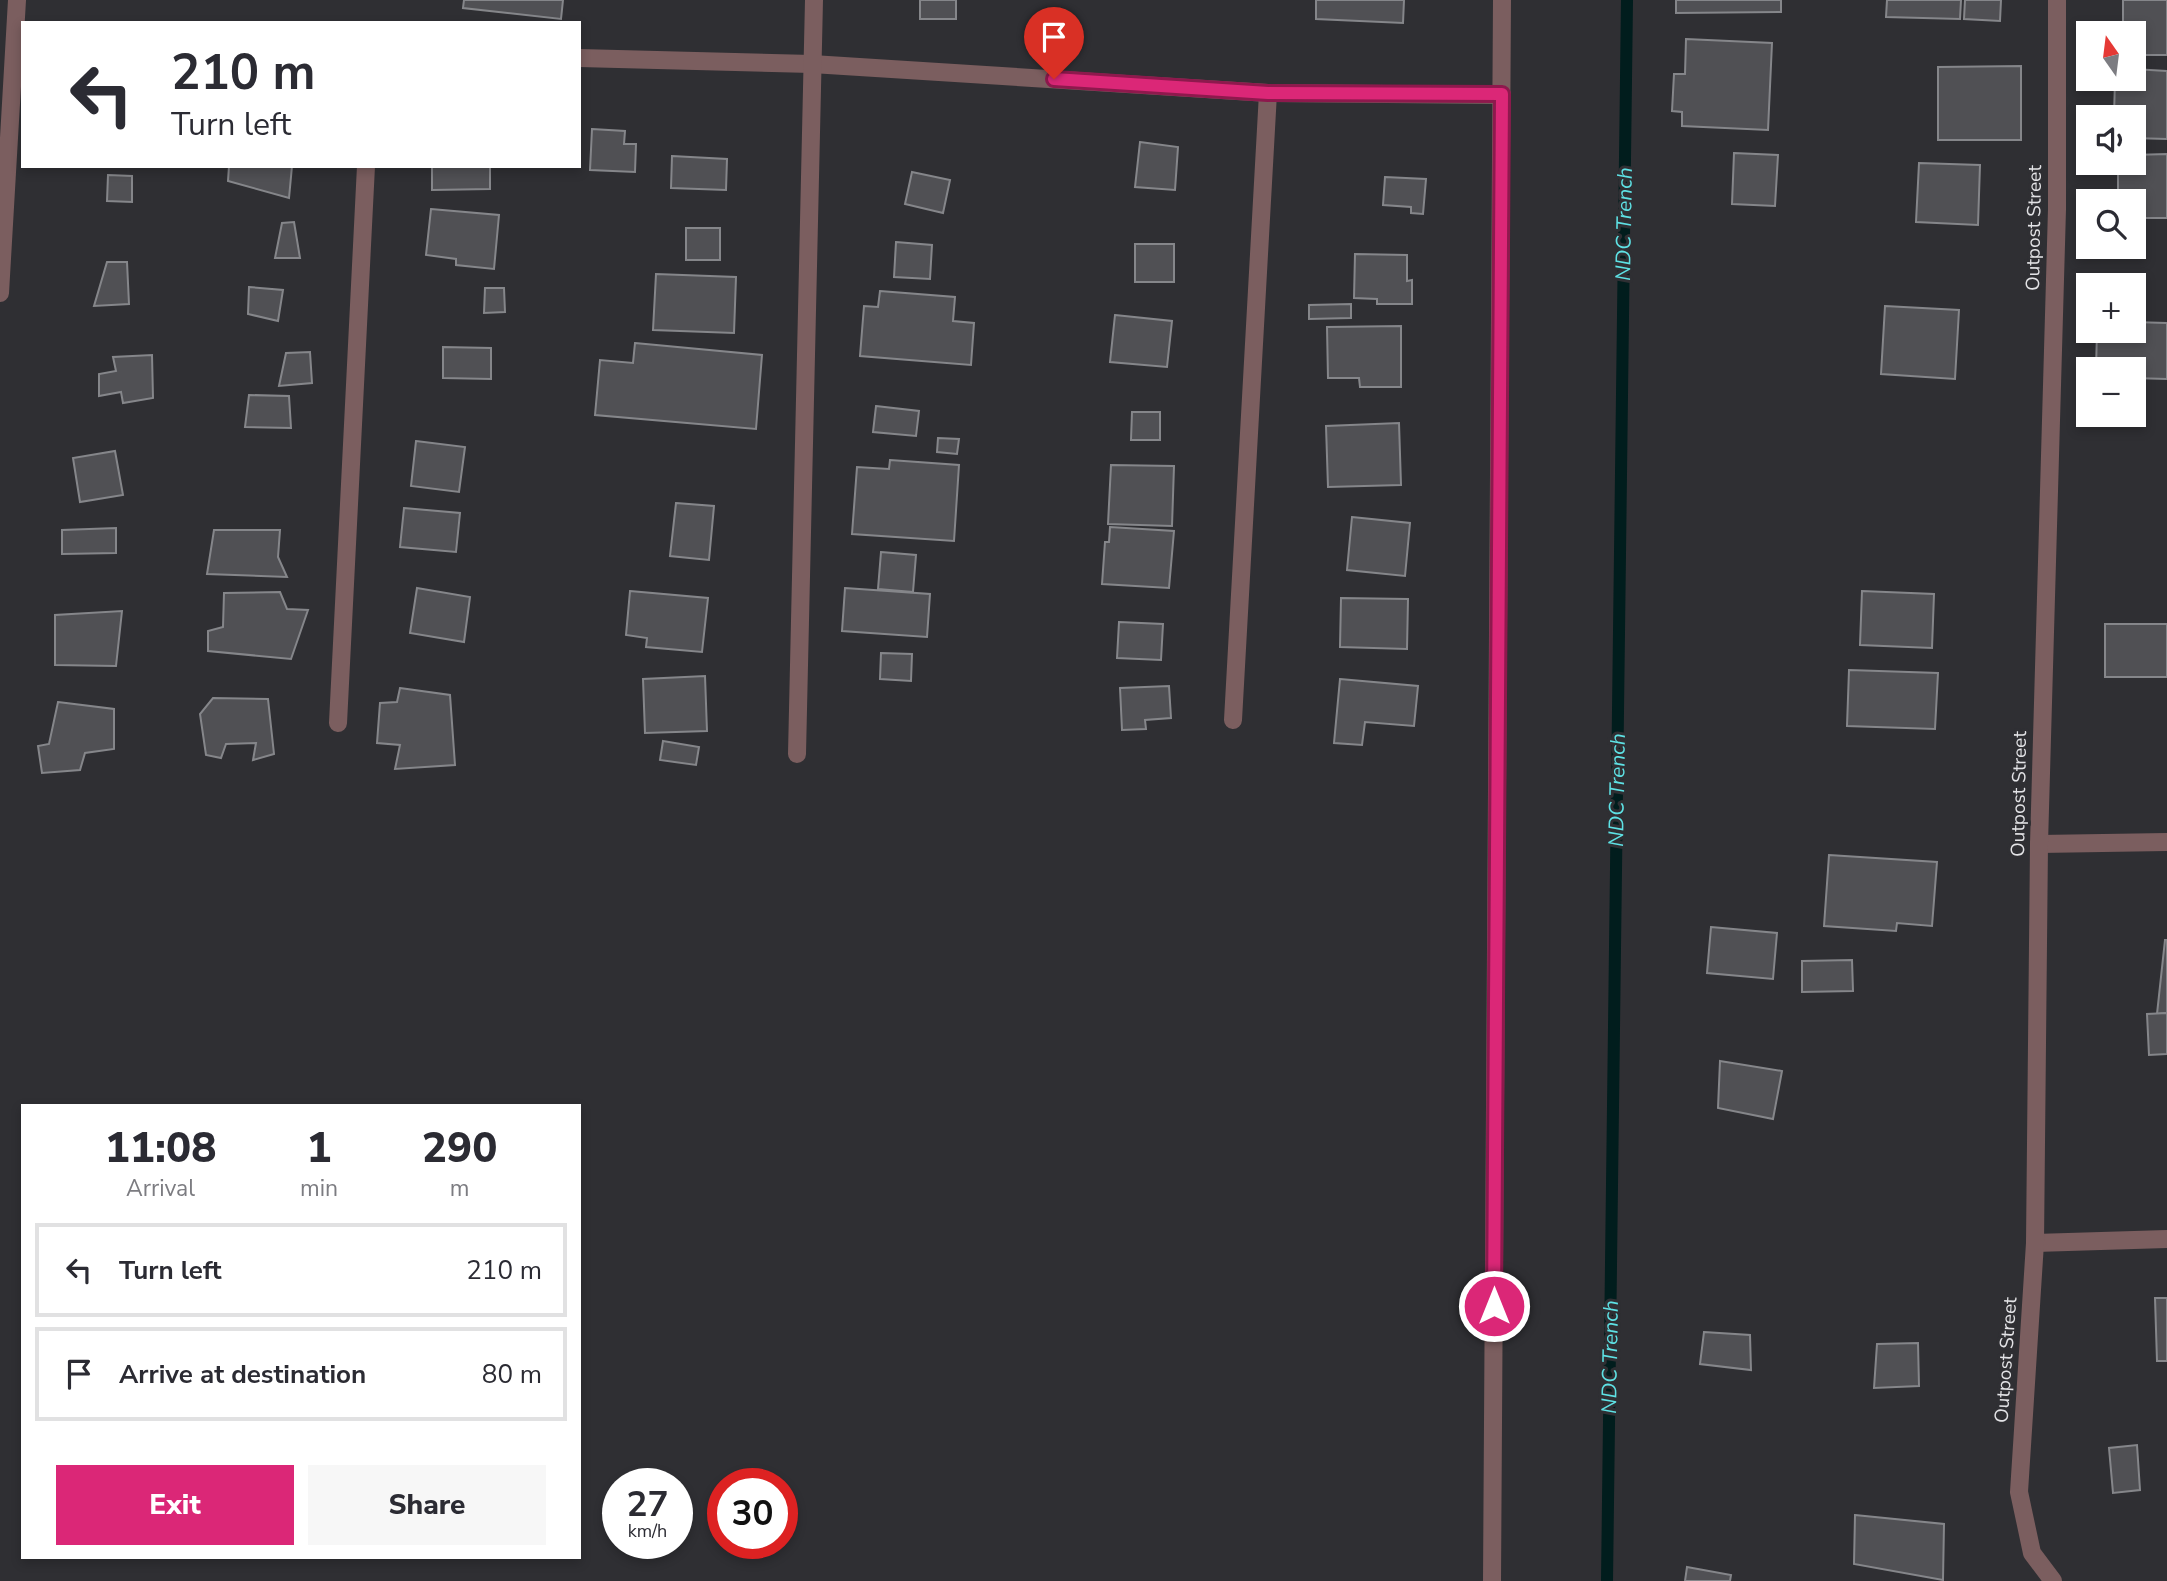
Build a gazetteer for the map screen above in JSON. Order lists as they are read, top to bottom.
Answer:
{
  "streets": {
    "street": ["Outpost Street"]
  },
  "water": ["NDC Trench"],
  "north": "top",
  "page": {
    "map_buttons": ["+", "−"],
    "turn": ["210 m", "Turn left"],
    "eta": [
      "11:08",
      "Arrival",
      "1",
      "min",
      "290",
      "m"
    ],
    "list": [
      {
        "name": "Turn left",
        "value": "210 m"
      },
      {
        "name": "Arrive at destination",
        "value": "80 m"
      }
    ],
    "buttons": ["Exit", "Share"],
    "speed": "27 km/h",
    "limit": "30"
  }
}
